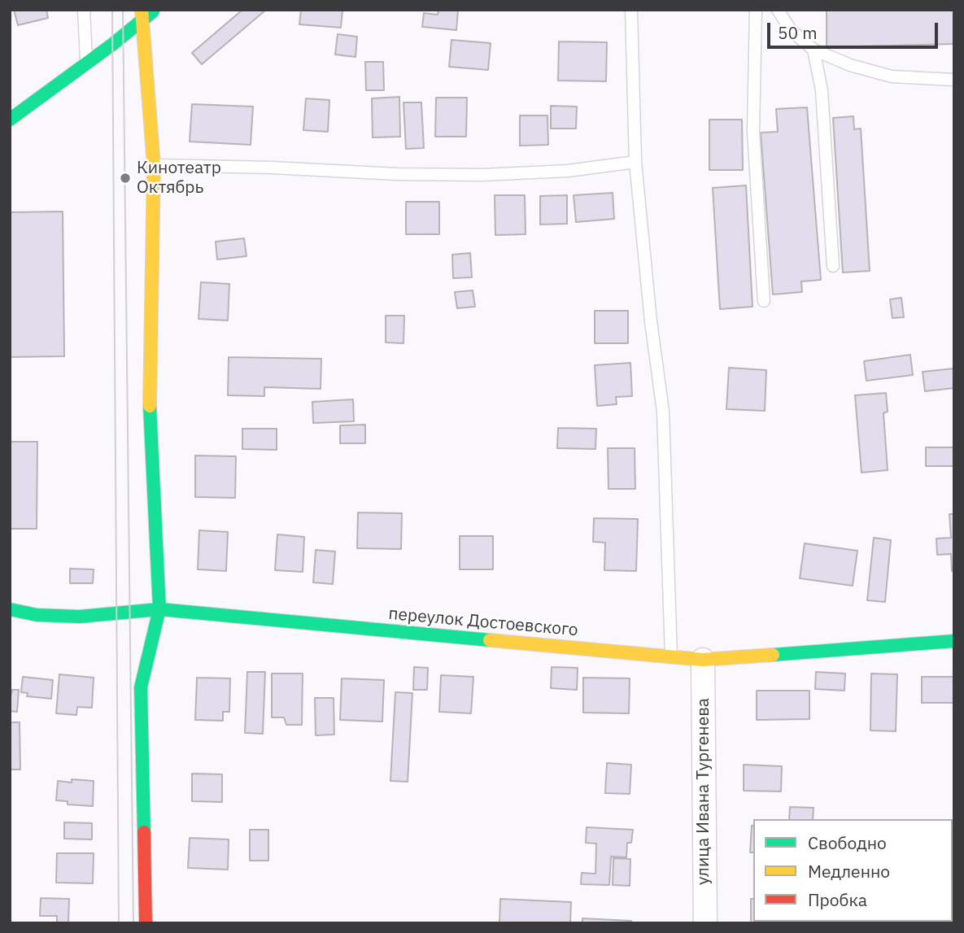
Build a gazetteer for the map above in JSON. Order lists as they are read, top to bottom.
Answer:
{
  "streets": {
    "street": ["переулок Достоевского", "улица Ивана Тургенева"]
  },
  "crossings": [
    ["переулок Достоевского", "улица Ивана Тургенева"]
  ],
  "places": ["Кинотеатр Октябрь"],
  "legend": ["Свободно", "Медленно", "Пробка"],
  "scale_bar": "50 m"
}
